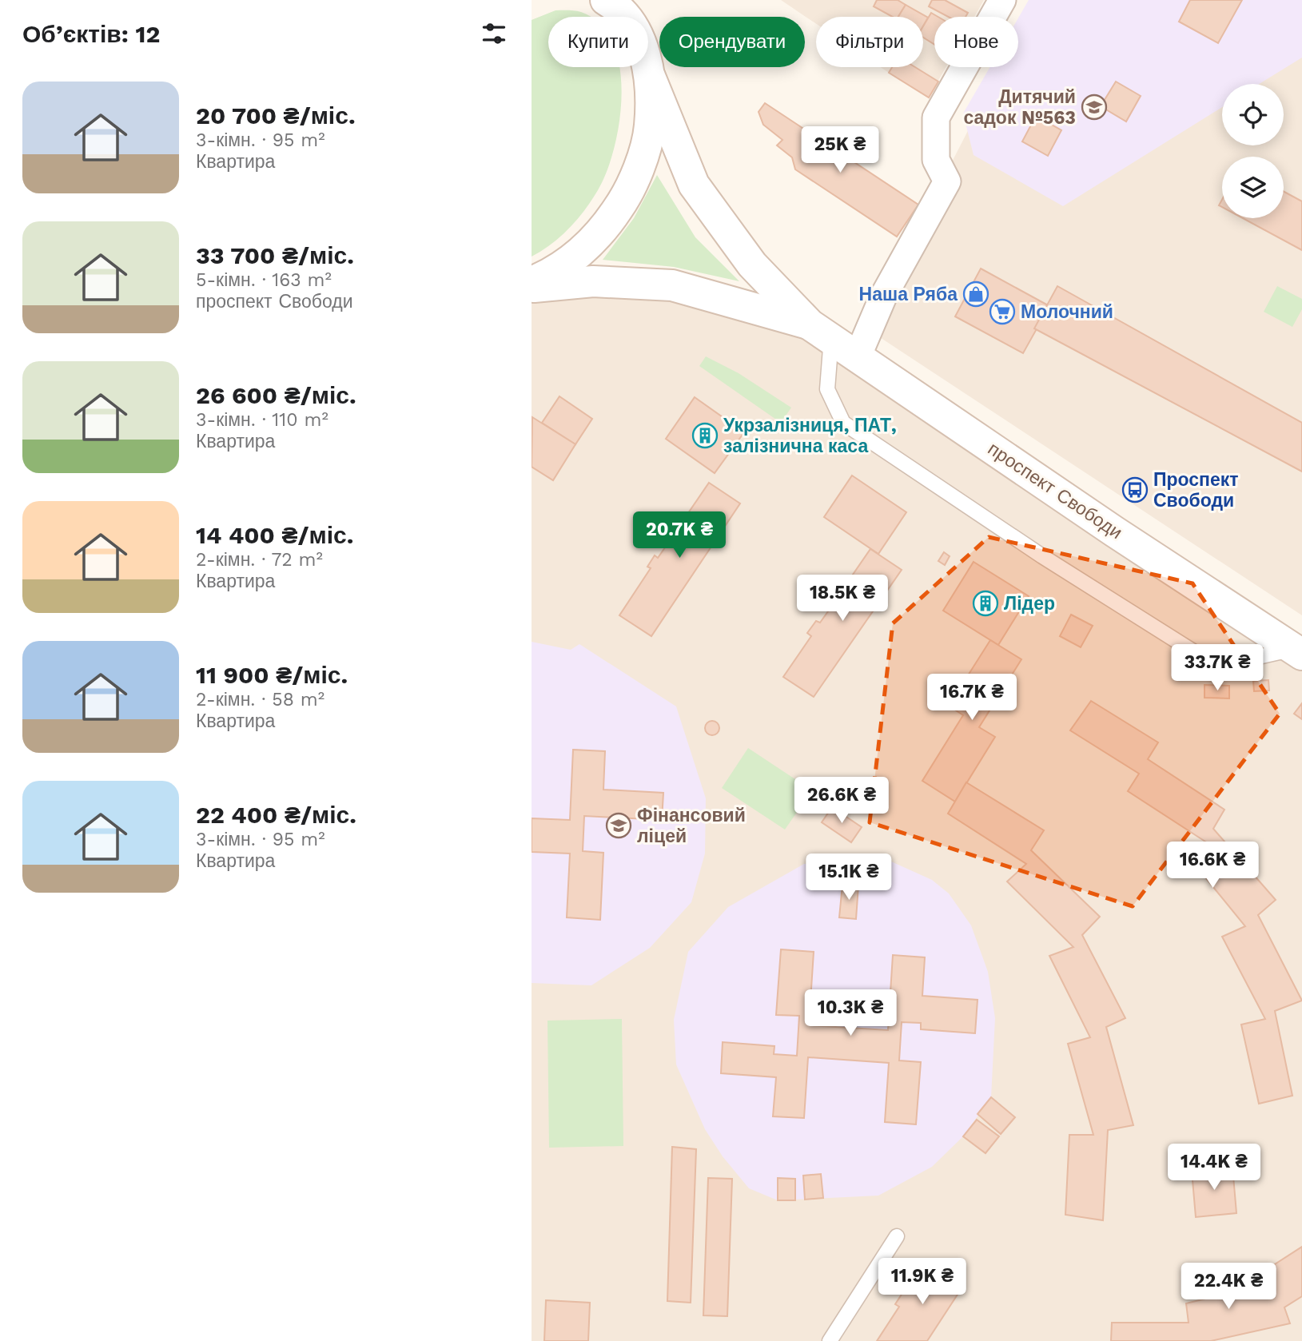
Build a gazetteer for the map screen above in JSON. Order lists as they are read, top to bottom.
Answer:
{
  "streets": {
    "street": ["проспект Свободи"]
  },
  "places": {
    "school or university": ["Дитячий садок №563", "Фінансовий ліцей"],
    "shop": ["Наша Ряба"],
    "supermarket": ["Молочний"],
    "building": ["Укрзалізниця, ПАТ, залізнична каса", "Лідер"],
    "bus stop": ["Проспект Свободи"]
  },
  "page": {
    "heading": "Об’єктів: 12",
    "chip": [
      "Купити",
      "Орендувати",
      "Фільтри",
      "Нове"
    ],
    "list": [
      {
        "name": "20 700 ₴/міс.",
        "note": "3-кімн. · 95 m² · Квартира"
      },
      {
        "name": "33 700 ₴/міс.",
        "note": "5-кімн. · 163 m² · проспект Свободи"
      },
      {
        "name": "26 600 ₴/міс.",
        "note": "3-кімн. · 110 m² · Квартира"
      },
      {
        "name": "14 400 ₴/міс.",
        "note": "2-кімн. · 72 m² · Квартира"
      },
      {
        "name": "11 900 ₴/міс.",
        "note": "2-кімн. · 58 m² · Квартира"
      },
      {
        "name": "22 400 ₴/міс.",
        "note": "3-кімн. · 95 m² · Квартира"
      }
    ],
    "price": [
      "25K ₴",
      "20.7K ₴",
      "18.5K ₴",
      "33.7K ₴",
      "16.7K ₴",
      "26.6K ₴",
      "16.6K ₴",
      "15.1K ₴",
      "10.3K ₴",
      "14.4K ₴",
      "11.9K ₴",
      "22.4K ₴"
    ]
  }
}
